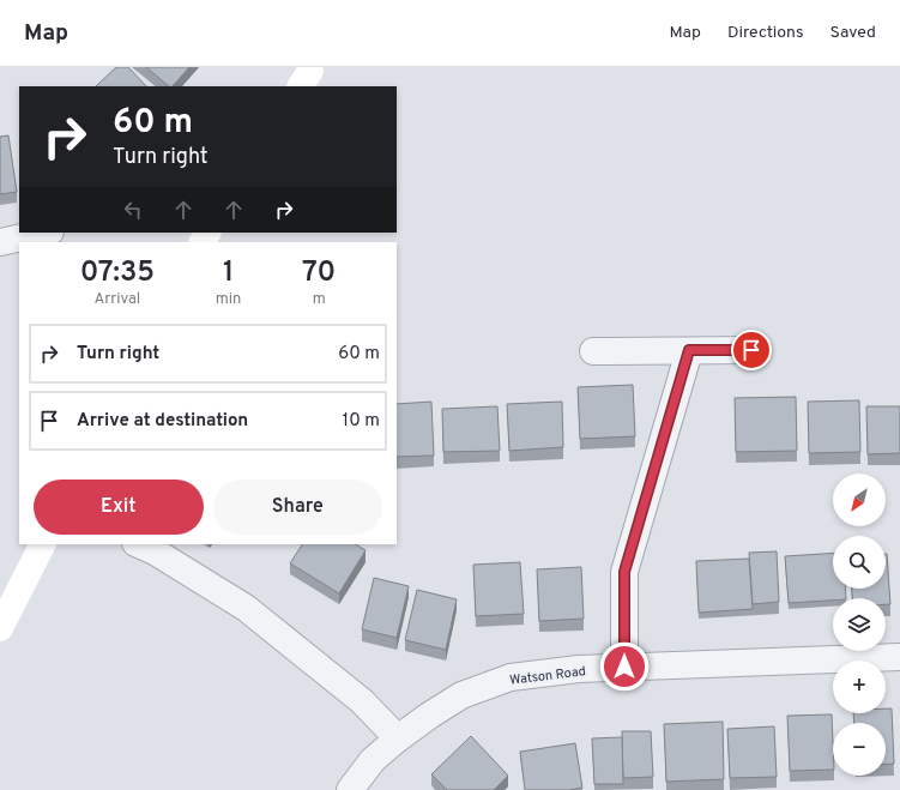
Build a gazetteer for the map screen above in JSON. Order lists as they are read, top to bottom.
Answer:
{
  "streets": {
    "street": ["Watson Road"]
  },
  "north": "bottom left",
  "page": {
    "header": "Map",
    "nav": ["Map", "Directions", "Saved"],
    "turn": ["60 m", "Turn right"],
    "eta": [
      "07:35",
      "Arrival",
      "1",
      "min",
      "70",
      "m"
    ],
    "list": [
      {
        "name": "Turn right",
        "value": "60 m"
      },
      {
        "name": "Arrive at destination",
        "value": "10 m"
      }
    ],
    "buttons": ["Exit", "Share"],
    "map_buttons": ["+", "−"]
  }
}
